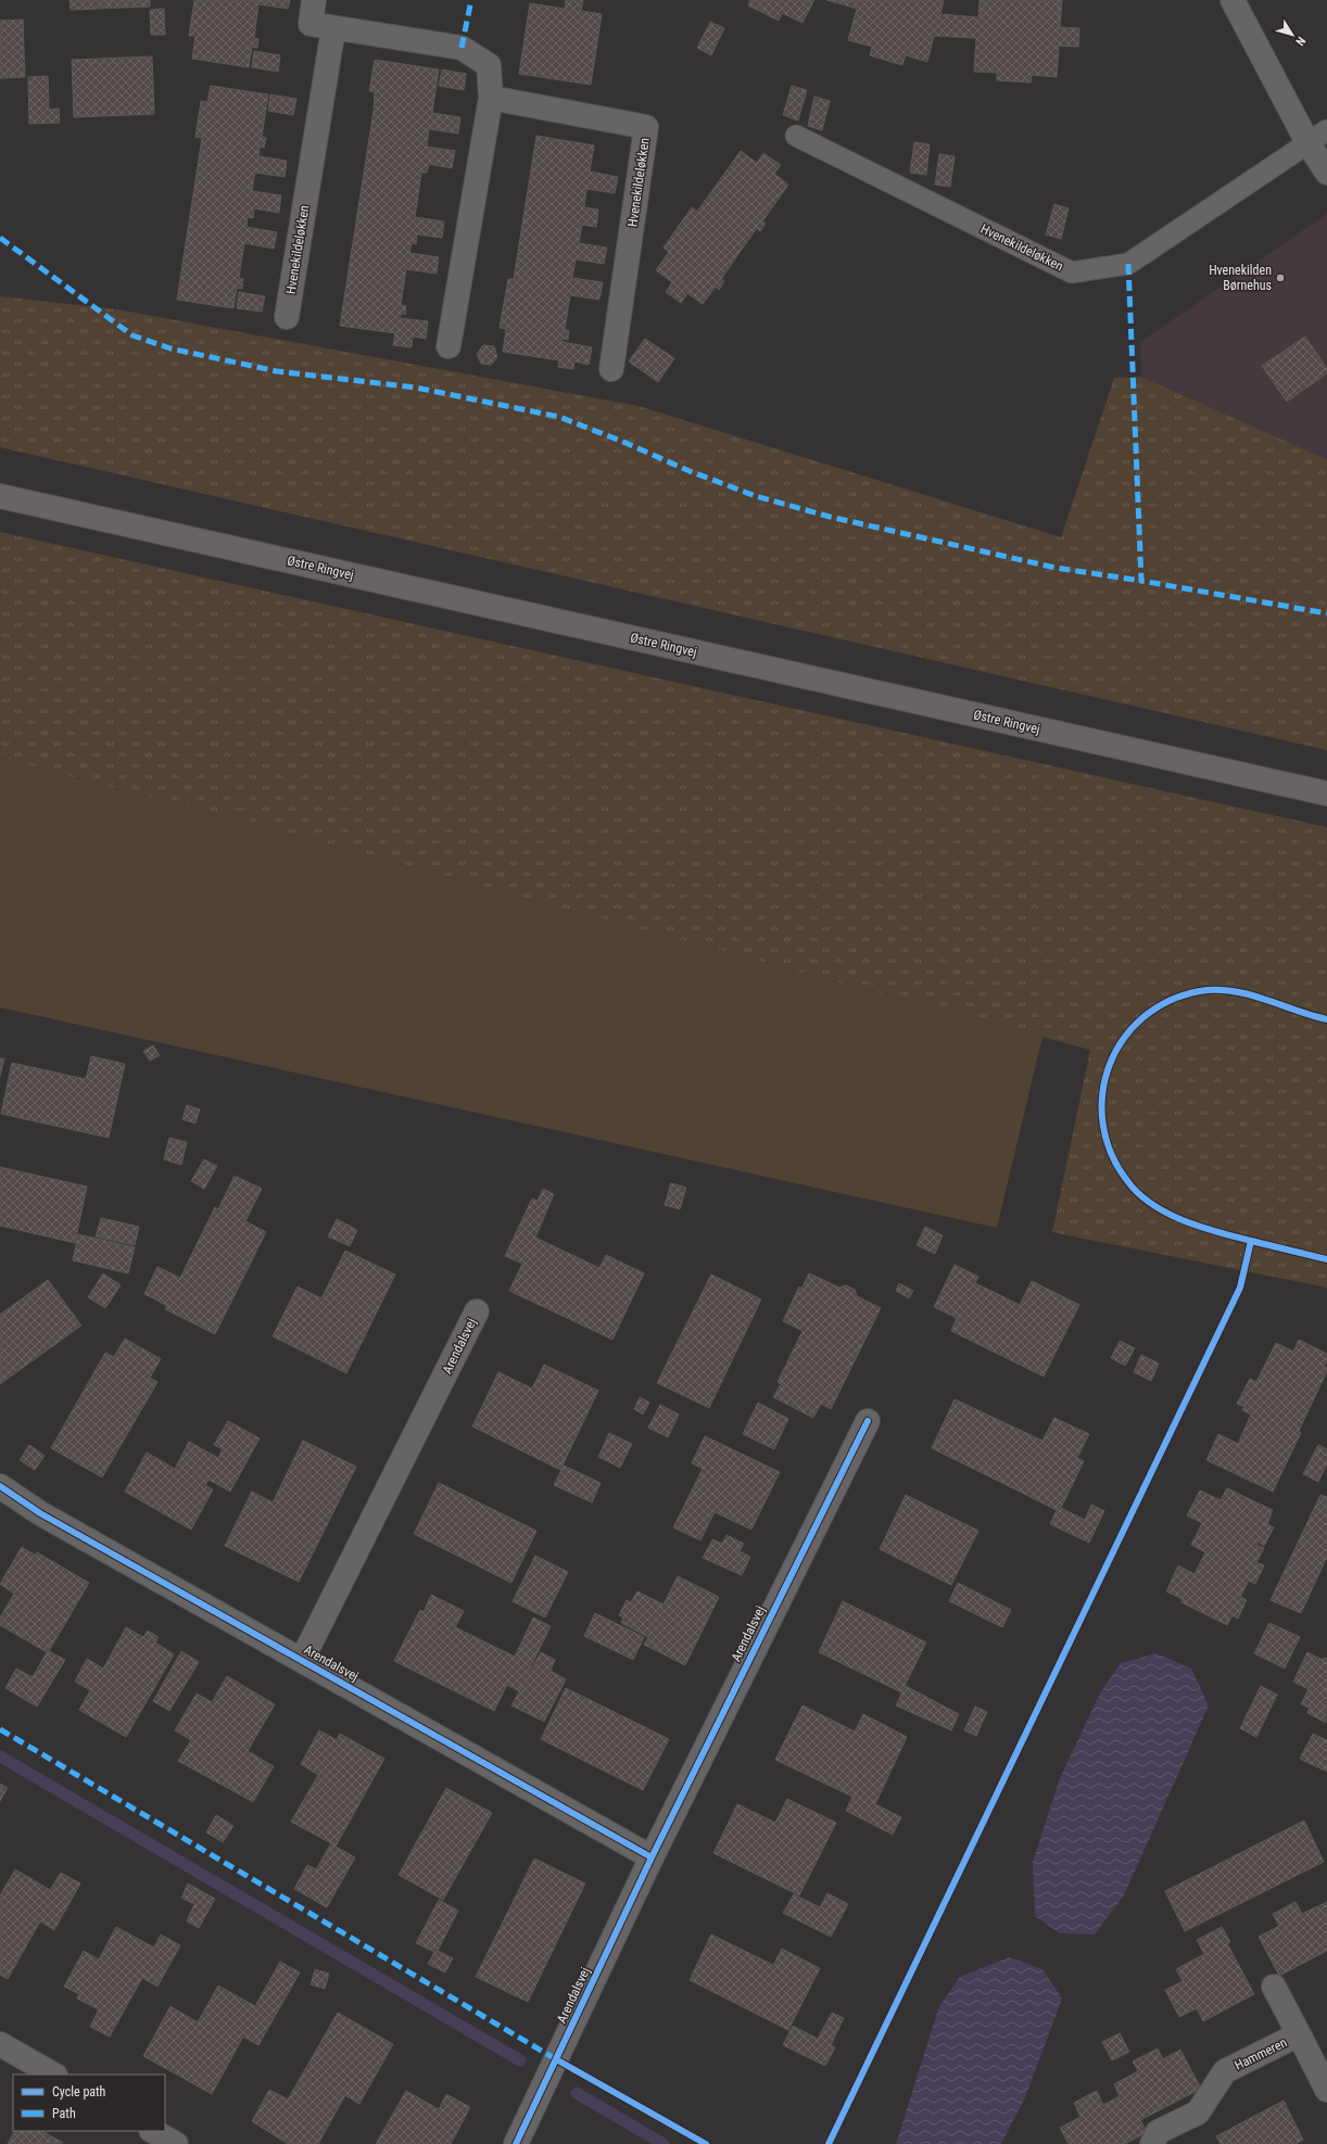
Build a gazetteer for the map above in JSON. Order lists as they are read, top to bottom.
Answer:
{
  "streets": {
    "main road": ["Østre Ringvej"],
    "street": ["Hvenekildeløkken", "Arendalsvej", "Hammeren"]
  },
  "places": ["Hvenekilden Børnehus"],
  "legend": ["Cycle path", "Path"],
  "north": "bottom right"
}
